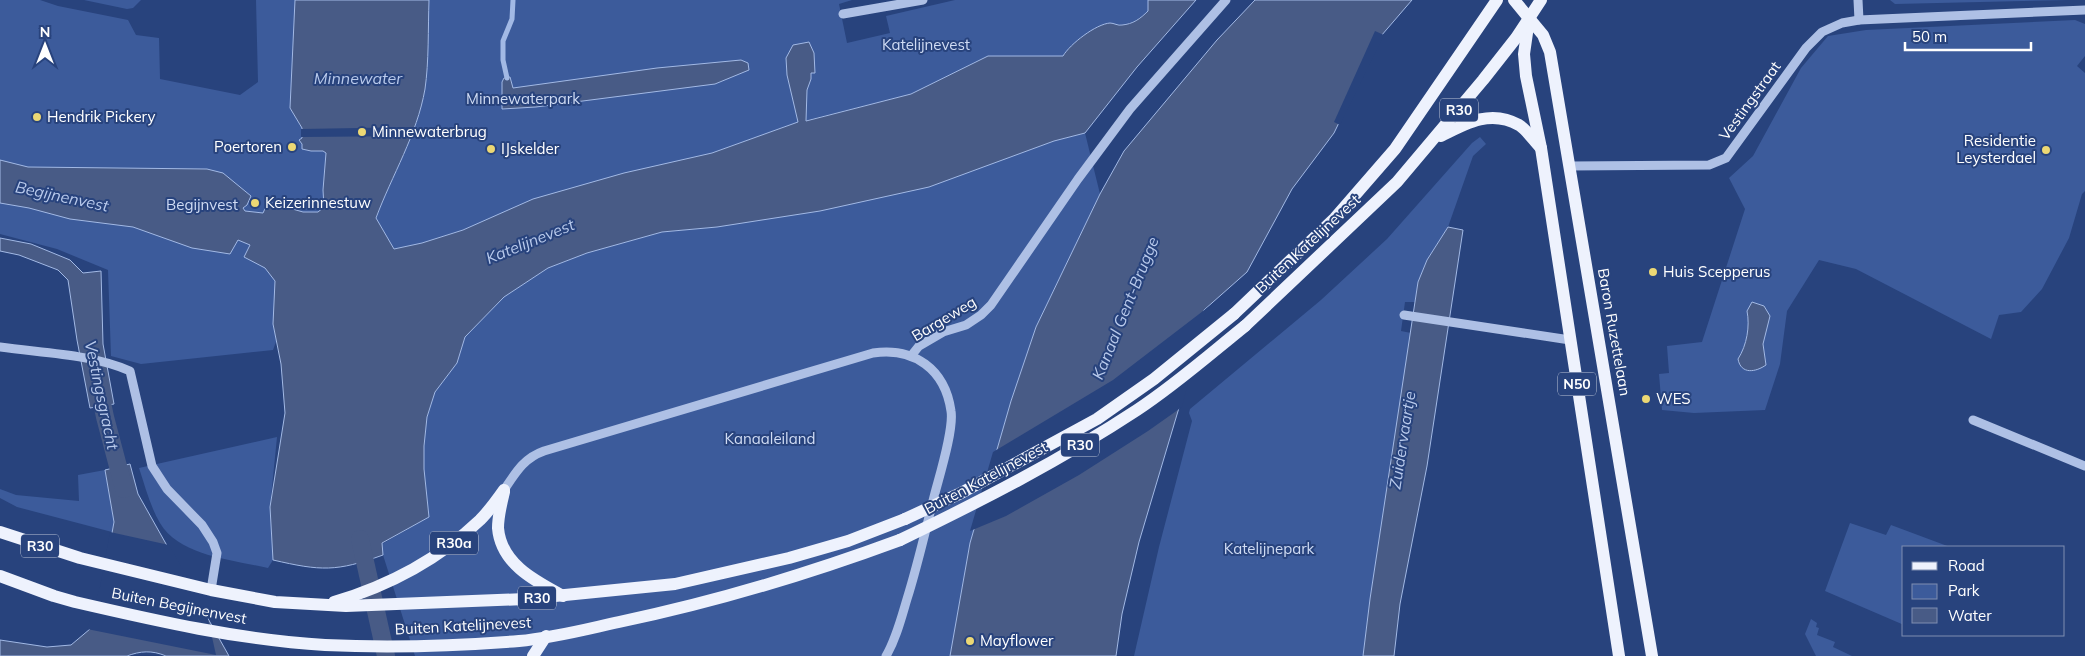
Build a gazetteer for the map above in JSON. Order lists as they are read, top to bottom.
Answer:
{
  "streets": {
    "main road": [
      "R30",
      "Buiten Katelijnevest",
      "Baron Ruzettelaan",
      "N50",
      "R30a",
      "Buiten Begijnenvest"
    ],
    "street": ["Vestingstraat", "Bargeweg"]
  },
  "crossings": [
    ["Vestingstraat", "Baron Ruzettelaan"],
    ["R30", "Buiten Katelijnevest"],
    ["R30", "Baron Ruzettelaan"],
    ["R30", "N50"],
    ["Buiten Katelijnevest", "Baron Ruzettelaan"],
    ["Buiten Katelijnevest", "N50"],
    ["Buiten Katelijnevest", "R30a"],
    ["Buiten Katelijnevest", "Buiten Begijnenvest"],
    ["Bargeweg", "R30a"],
    ["Baron Ruzettelaan", "N50"],
    ["R30a", "Buiten Begijnenvest"]
  ],
  "water": [
    "Minnewater",
    "Begijnenvest",
    "Katelijnevest",
    "Kanaal Gent-Brugge",
    "Vestingsgracht",
    "Zuidervaartje"
  ],
  "parks": [
    "Katelijnevest",
    "Minnewaterpark",
    "Begijnvest",
    "Kanaaleiland",
    "Katelijnepark"
  ],
  "places": [
    "Hendrik Pickery",
    "Minnewaterbrug",
    "Poertoren",
    "IJskelder",
    "Residentie Leysterdael",
    "Keizerinnestuw",
    "Huis Scepperus",
    "WES",
    "Mayflower"
  ],
  "legend": ["Road", "Park", "Water"],
  "scale_bar": "50 m",
  "north": "top"
}
